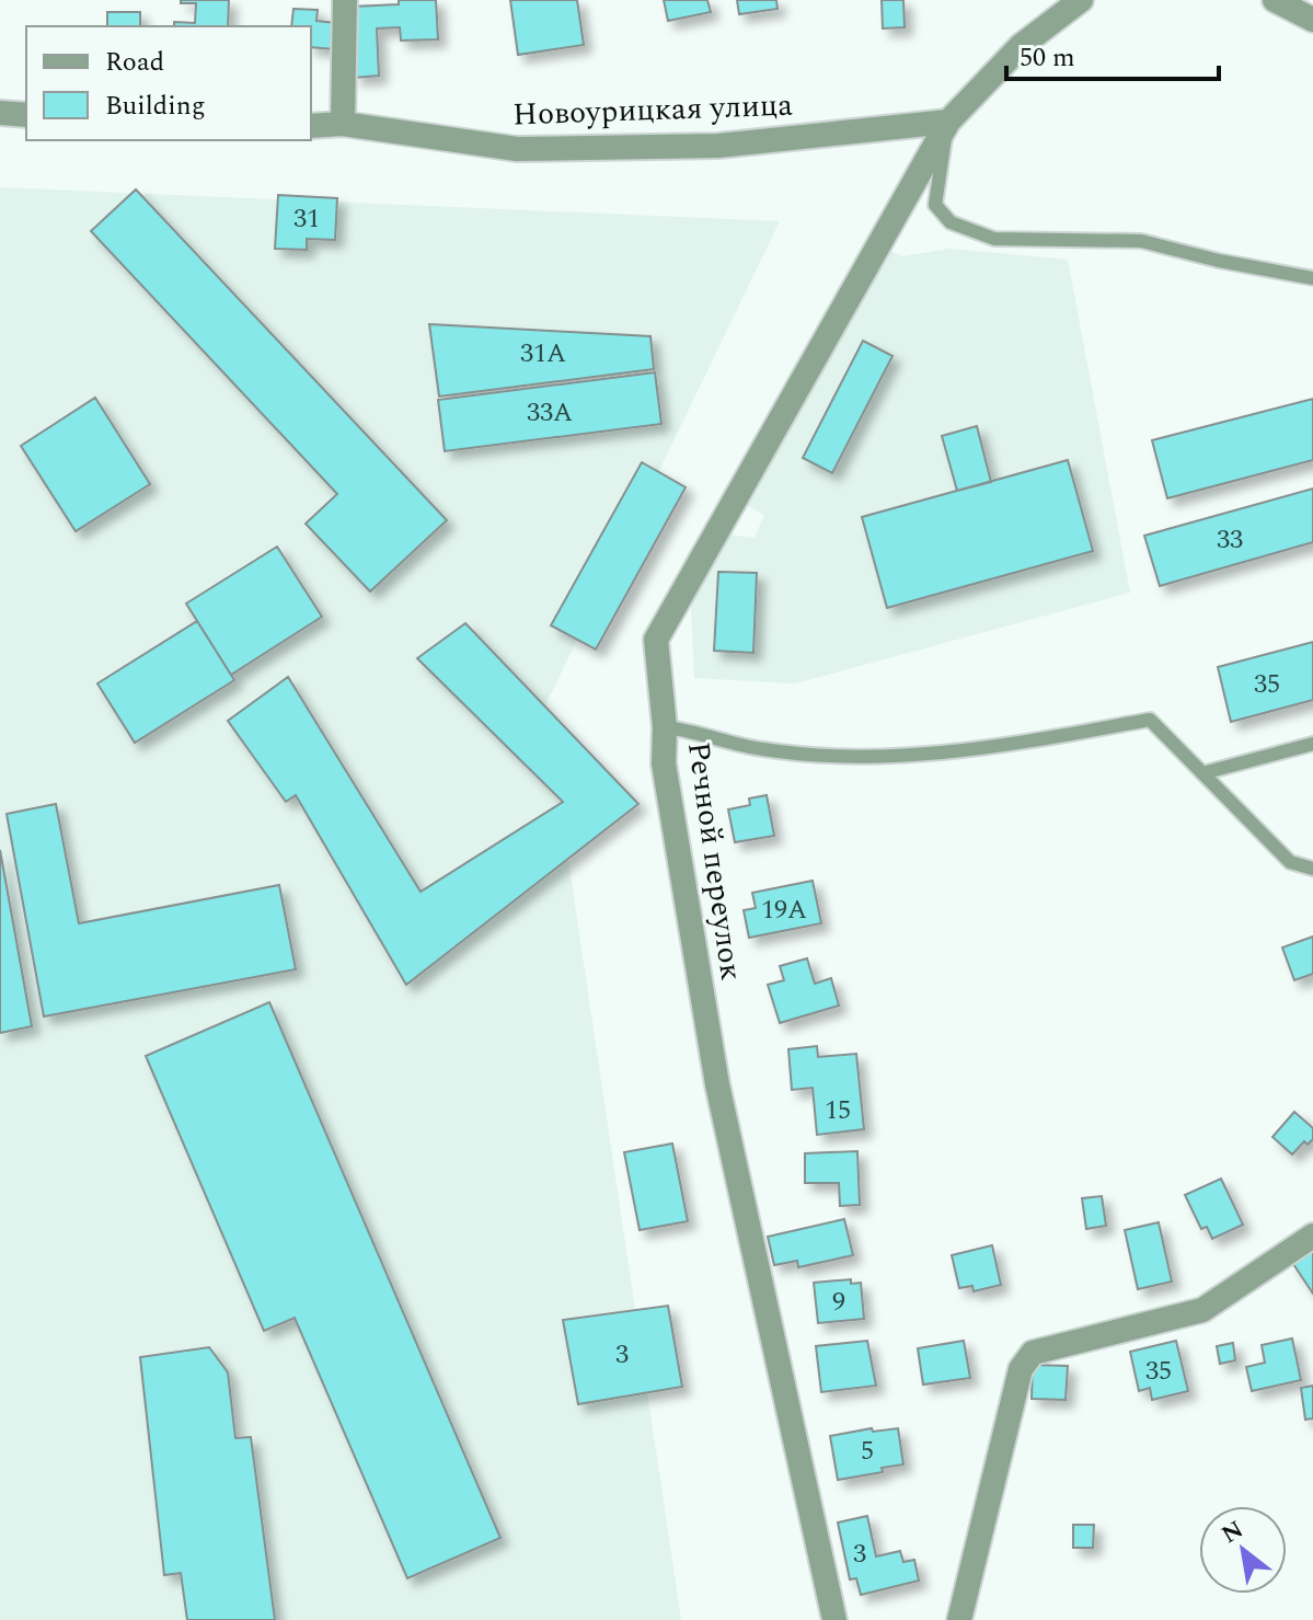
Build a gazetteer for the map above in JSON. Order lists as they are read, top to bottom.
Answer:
{
  "streets": {
    "street": ["Новоурицкая улица", "Речной переулок"]
  },
  "crossings": [
    ["Новоурицкая улица", "Речной переулок"]
  ],
  "house_numbers": [
    "31",
    "31А",
    "33А",
    "33",
    "35",
    "19А",
    "15",
    "9",
    "3",
    "35",
    "5",
    "3"
  ],
  "legend": ["Road", "Building"],
  "scale_bar": "50 m",
  "north": "top left"
}
